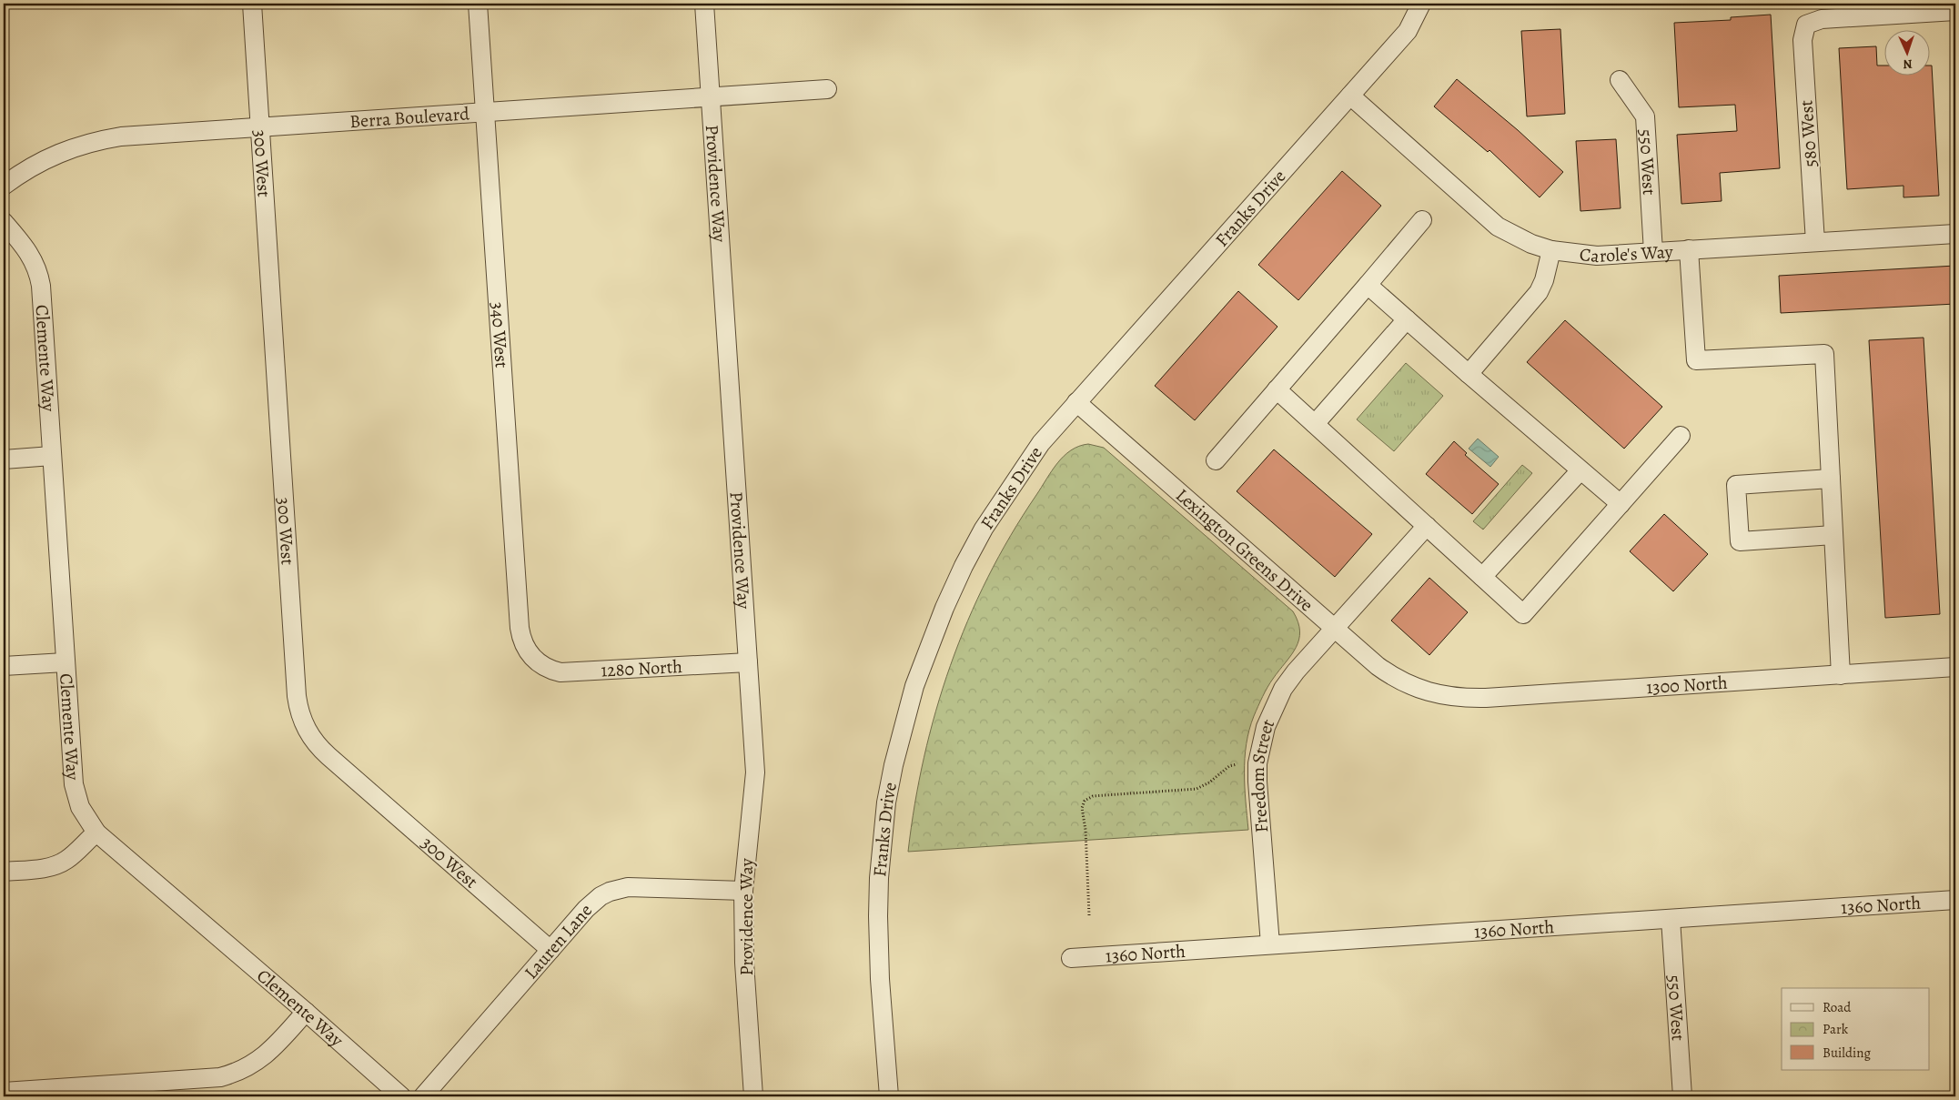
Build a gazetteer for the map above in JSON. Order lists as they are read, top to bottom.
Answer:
{
  "streets": {
    "street": [
      "Berra Boulevard",
      "580 West",
      "550 West",
      "300 West",
      "Providence Way",
      "Franks Drive",
      "Carole's Way",
      "340 West",
      "Clemente Way",
      "Lexington Greens Drive",
      "1280 North",
      "1300 North",
      "Freedom Street",
      "1360 North",
      "Lauren Lane"
    ]
  },
  "crossings": [
    ["Berra Boulevard", "300 West"],
    ["Berra Boulevard", "Providence Way"],
    ["Berra Boulevard", "340 West"],
    ["580 West", "Carole's Way"],
    ["550 West", "Carole's Way"],
    ["550 West", "1360 North"],
    ["300 West", "Lauren Lane"],
    ["Providence Way", "1280 North"],
    ["Providence Way", "Lauren Lane"],
    ["Franks Drive", "Carole's Way"],
    ["Franks Drive", "Lexington Greens Drive"],
    ["340 West", "1280 North"],
    ["Lexington Greens Drive", "1300 North"],
    ["Lexington Greens Drive", "Freedom Street"],
    ["Freedom Street", "1360 North"]
  ],
  "legend": ["Road", "Park", "Building"],
  "north": "bottom"
}
